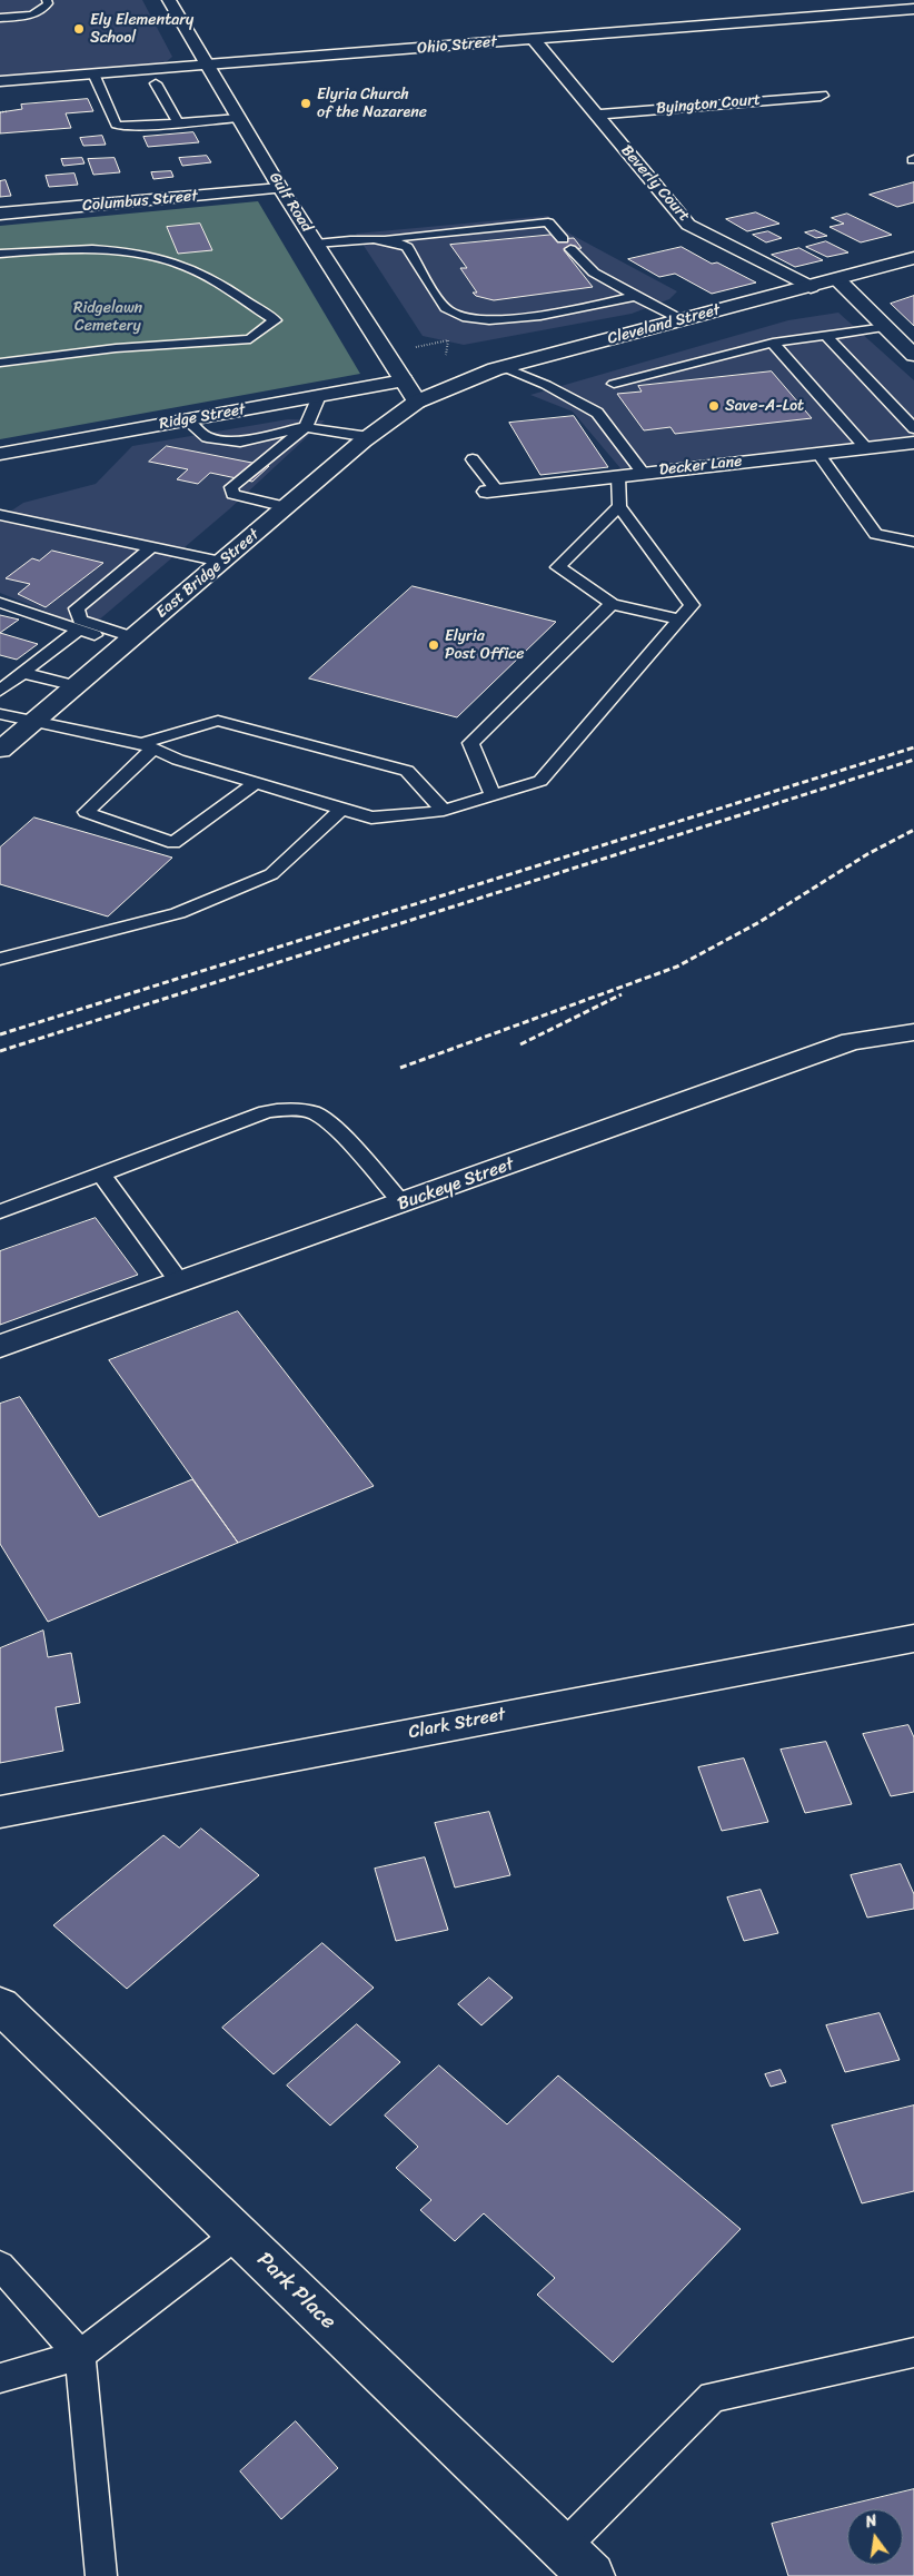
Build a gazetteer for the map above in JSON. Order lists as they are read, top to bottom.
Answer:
{
  "streets": {
    "street": [
      "Ohio Street",
      "Byington Court",
      "Beverly Court",
      "Columbus Street",
      "Gulf Road",
      "Cleveland Street",
      "Ridge Street",
      "Decker Lane",
      "East Bridge Street",
      "Buckeye Street",
      "Clark Street",
      "Park Place"
    ]
  },
  "crossings": [
    ["Ohio Street", "Beverly Court"],
    ["Ohio Street", "Gulf Road"],
    ["Byington Court", "Beverly Court"],
    ["Beverly Court", "Cleveland Street"],
    ["Columbus Street", "Gulf Road"],
    ["Gulf Road", "Cleveland Street"],
    ["Gulf Road", "Ridge Street"],
    ["Gulf Road", "East Bridge Street"],
    ["Cleveland Street", "East Bridge Street"]
  ],
  "parks": ["Ridgelawn Cemetery"],
  "places": [
    "Ely Elementary School",
    "Elyria Church of the Nazarene",
    "Save-A-Lot",
    "Elyria Post Office"
  ],
  "north": "top"
}
